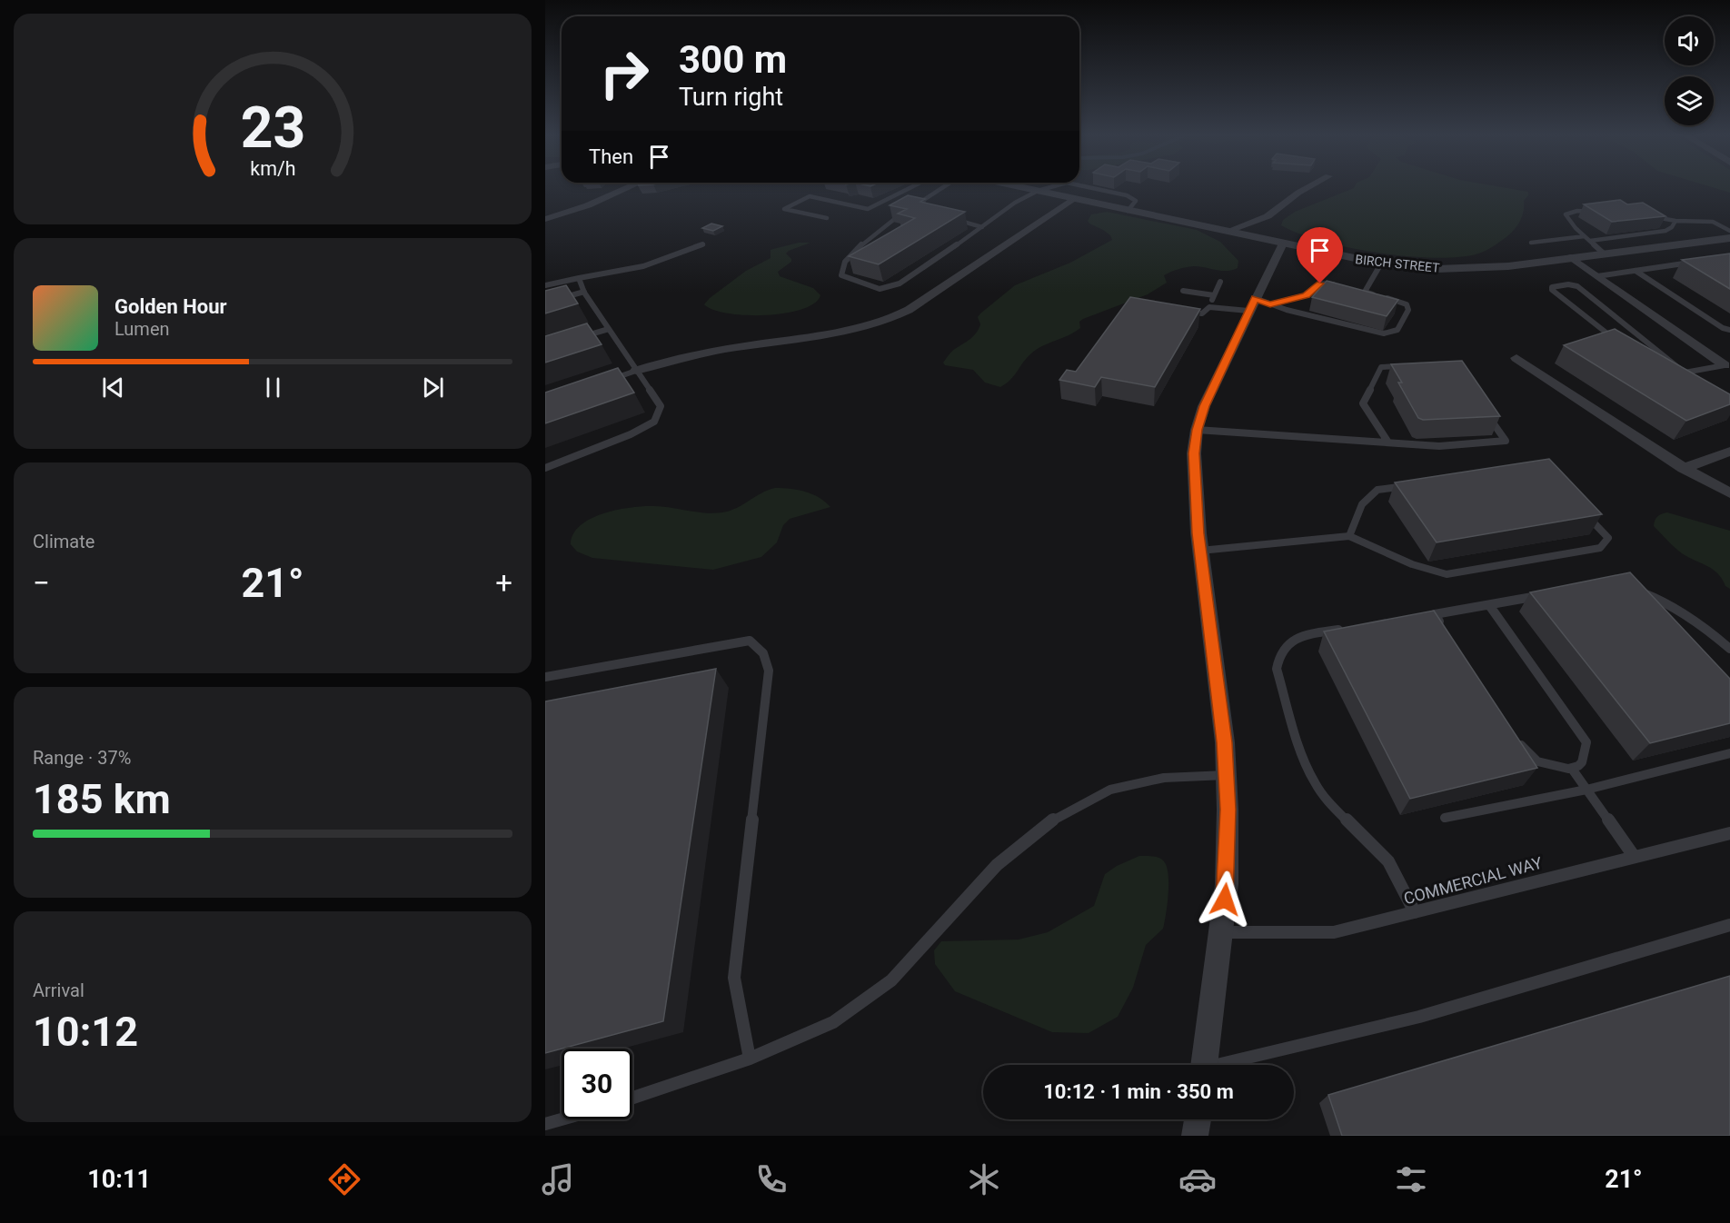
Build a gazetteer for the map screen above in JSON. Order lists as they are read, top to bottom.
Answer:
{
  "streets": {
    "street": ["BIRCH STREET"],
    "lane": ["COMMERCIAL WAY"]
  },
  "page": {
    "turn": ["300 m", "Turn right"],
    "then": "Then",
    "song": ["Golden Hour", "Lumen"],
    "tile": [
      "Climate",
      ["Range · 37%", "185 km"],
      ["Arrival", "10:12"]
    ],
    "heat": ["−", "21°", "+"],
    "limit": "30",
    "trip": "10:12 · 1 min · 350 m",
    "tabs": ["10:11", "21°"],
    "gauge": ["23", "km/h"]
  }
}
